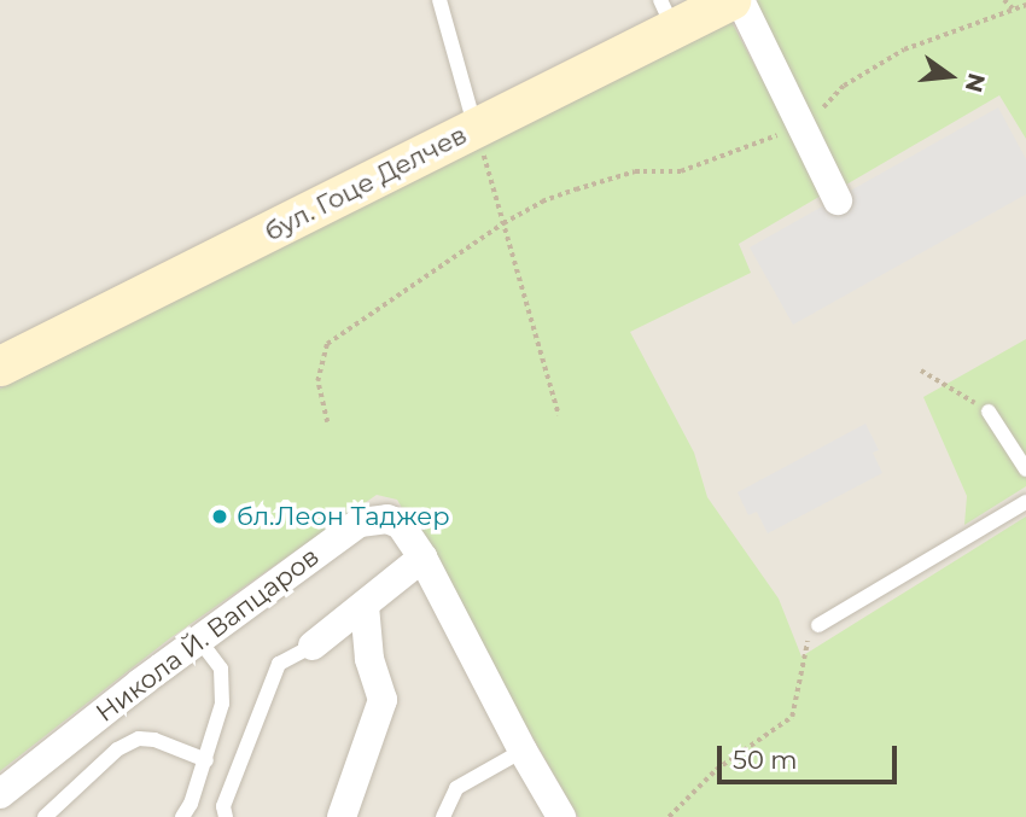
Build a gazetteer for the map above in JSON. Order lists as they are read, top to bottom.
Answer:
{
  "streets": {
    "main road": ["бул. Гоце Делчев"],
    "street": ["Никола Й. Вапцаров"]
  },
  "places": ["бл.Леон Таджер"],
  "scale_bar": "50 m",
  "north": "right"
}
